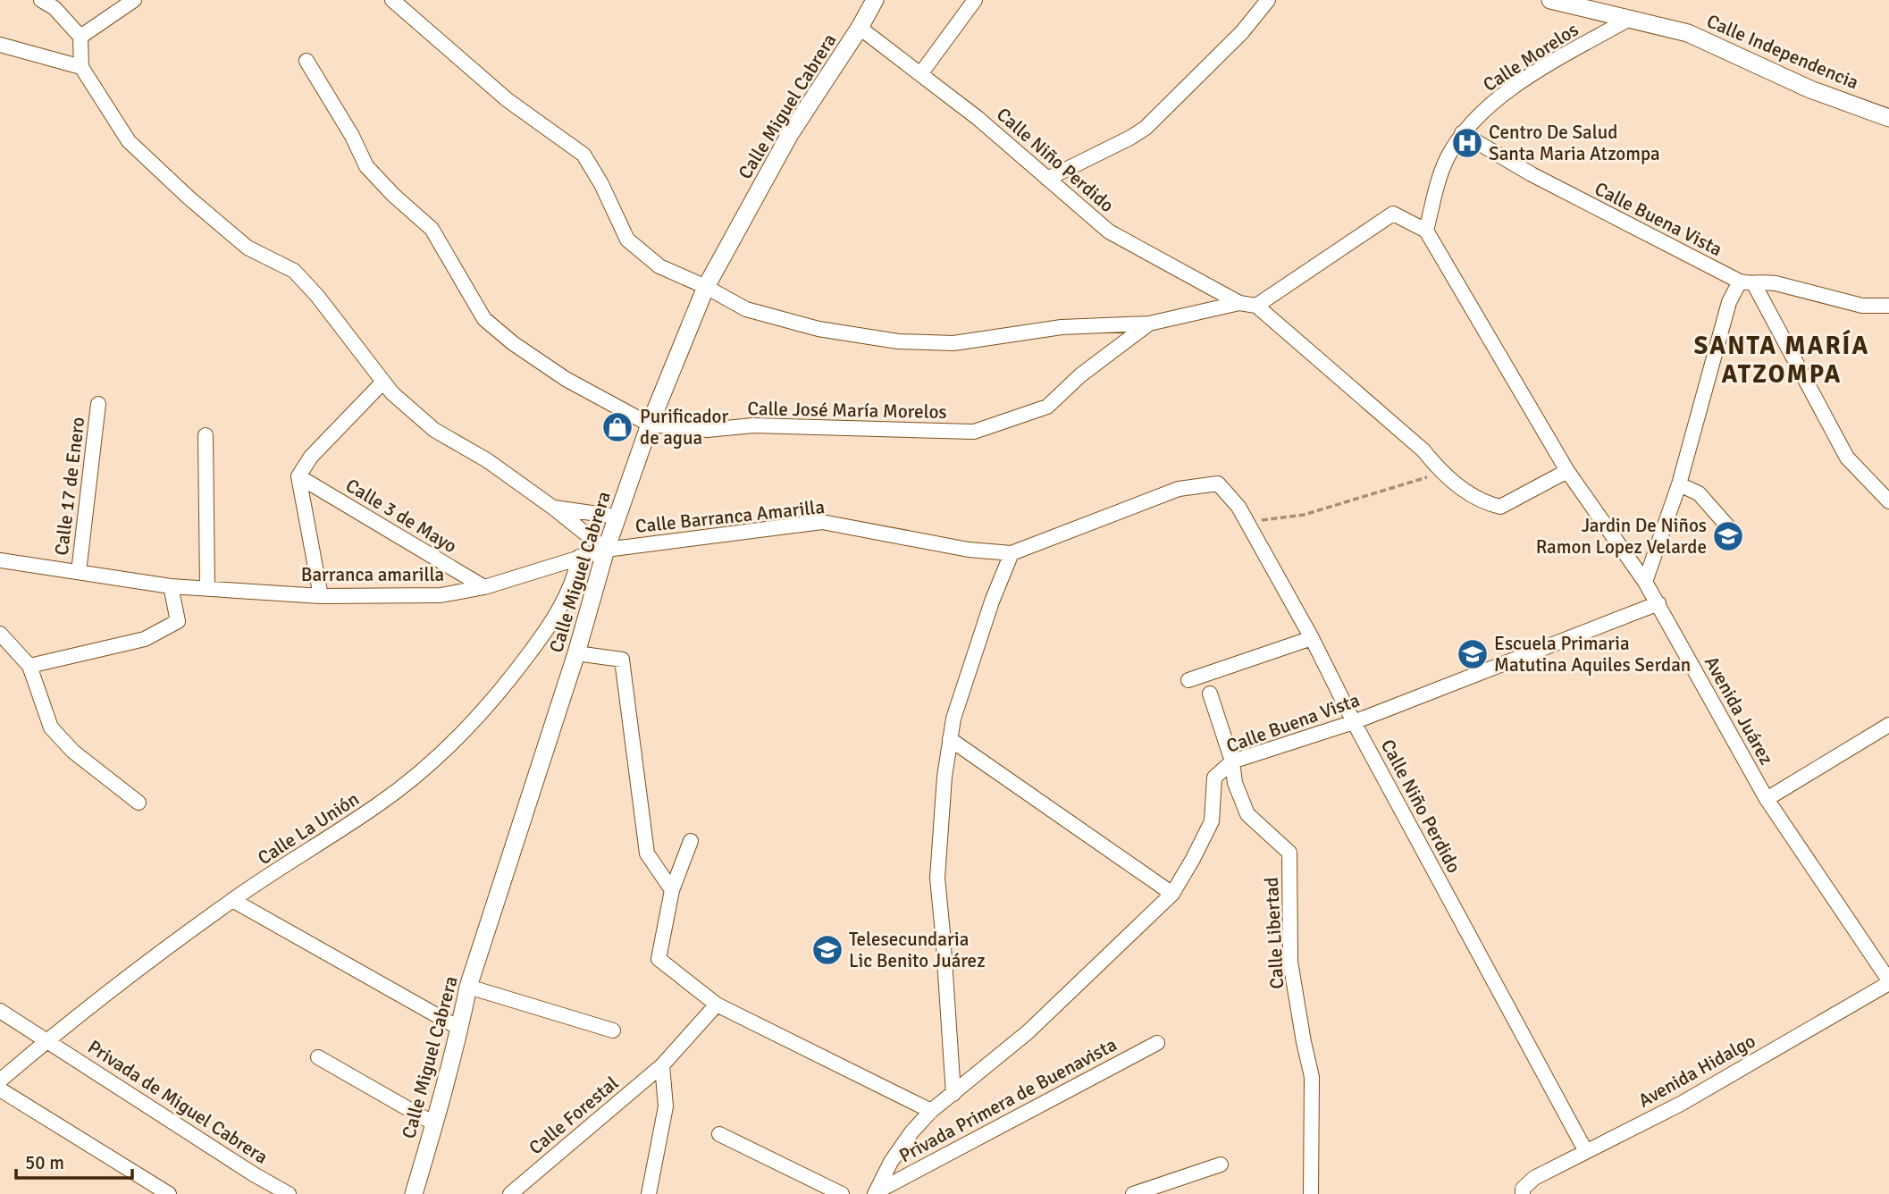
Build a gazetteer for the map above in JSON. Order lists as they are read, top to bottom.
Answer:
{
  "streets": {
    "street": [
      "Calle Independencia",
      "Calle Morelos",
      "Calle Miguel Cabrera",
      "Calle Niño Perdido",
      "Calle Buena Vista",
      "Calle José María Morelos",
      "Calle 17 de Enero",
      "Calle 3 de Mayo",
      "Calle Barranca Amarilla",
      "Barranca amarilla",
      "Avenida Juárez",
      "Calle La Unión",
      "Calle Libertad",
      "Avenida Hidalgo",
      "Privada Primera de Buenavista",
      "Privada de Miguel Cabrera",
      "Calle Forestal"
    ]
  },
  "crossings": [
    ["Calle Independencia", "Calle Morelos"],
    ["Calle Morelos", "Calle Buena Vista"],
    ["Calle Morelos", "Avenida Juárez"],
    ["Calle Miguel Cabrera", "Calle Niño Perdido"],
    ["Calle Miguel Cabrera", "Calle José María Morelos"],
    ["Calle Miguel Cabrera", "Calle Barranca Amarilla"],
    ["Calle Miguel Cabrera", "Barranca amarilla"],
    ["Calle Niño Perdido", "Calle Buena Vista"],
    ["Calle Niño Perdido", "Calle Barranca Amarilla"],
    ["Calle Niño Perdido", "Avenida Hidalgo"],
    ["Calle Buena Vista", "Avenida Juárez"],
    ["Calle Buena Vista", "Calle Libertad"],
    ["Calle Buena Vista", "Privada Primera de Buenavista"],
    ["Calle 17 de Enero", "Barranca amarilla"],
    ["Calle 3 de Mayo", "Barranca amarilla"],
    ["Calle Barranca Amarilla", "Barranca amarilla"],
    ["Barranca amarilla", "Calle La Unión"],
    ["Avenida Juárez", "Avenida Hidalgo"],
    ["Calle La Unión", "Privada de Miguel Cabrera"]
  ],
  "districts": ["SANTA MARÍA ATZOMPA"],
  "places": {
    "hospital": ["Centro De Salud Santa Maria Atzompa"],
    "shop": ["Purificador de agua"],
    "school or university": ["Jardin De Niños Ramon Lopez Velarde", "Escuela Primaria Matutina Aquiles Serdan", "Telesecundaria Lic Benito Juárez"]
  },
  "scale_bar": "50 m"
}
